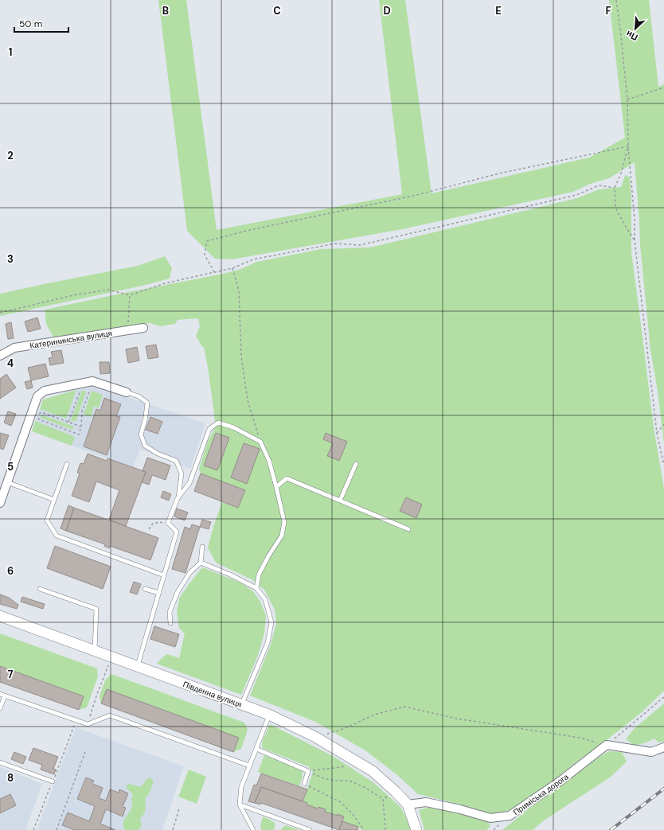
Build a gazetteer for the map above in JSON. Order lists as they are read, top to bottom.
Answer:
{
  "streets": {
    "street": ["Катерининська вулиця", "Південна вулиця", "Приміська дорога"]
  },
  "crossings": [
    ["Південна вулиця", "Приміська дорога"]
  ],
  "scale_bar": "50 m",
  "north": "bottom left",
  "grid": {
    "columns": [
      "B",
      "C",
      "D",
      "E",
      "F"
    ],
    "rows": [
      "1",
      "2",
      "3",
      "4",
      "5",
      "6",
      "7",
      "8"
    ]
  }
}
